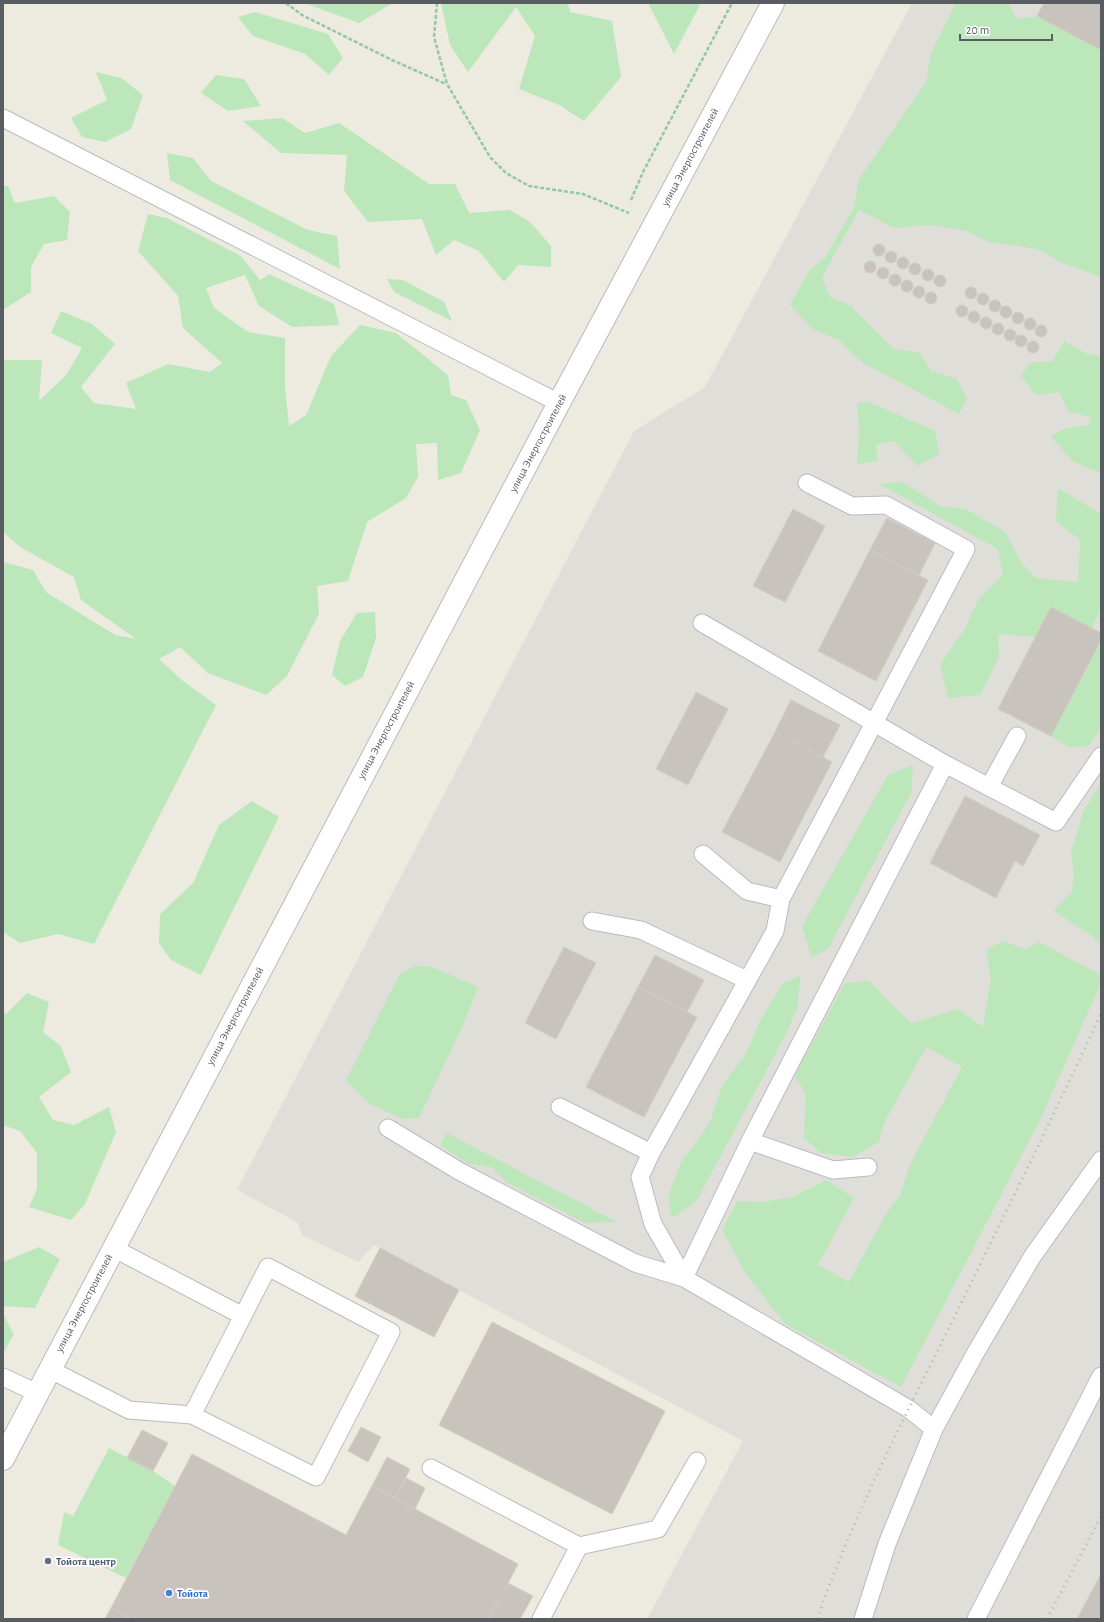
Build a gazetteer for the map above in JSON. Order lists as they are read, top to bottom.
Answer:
{
  "streets": {
    "main road": ["улица Энергостроителей"]
  },
  "places": ["Тойота центр", "Тойота"],
  "scale_bar": "20 m"
}
